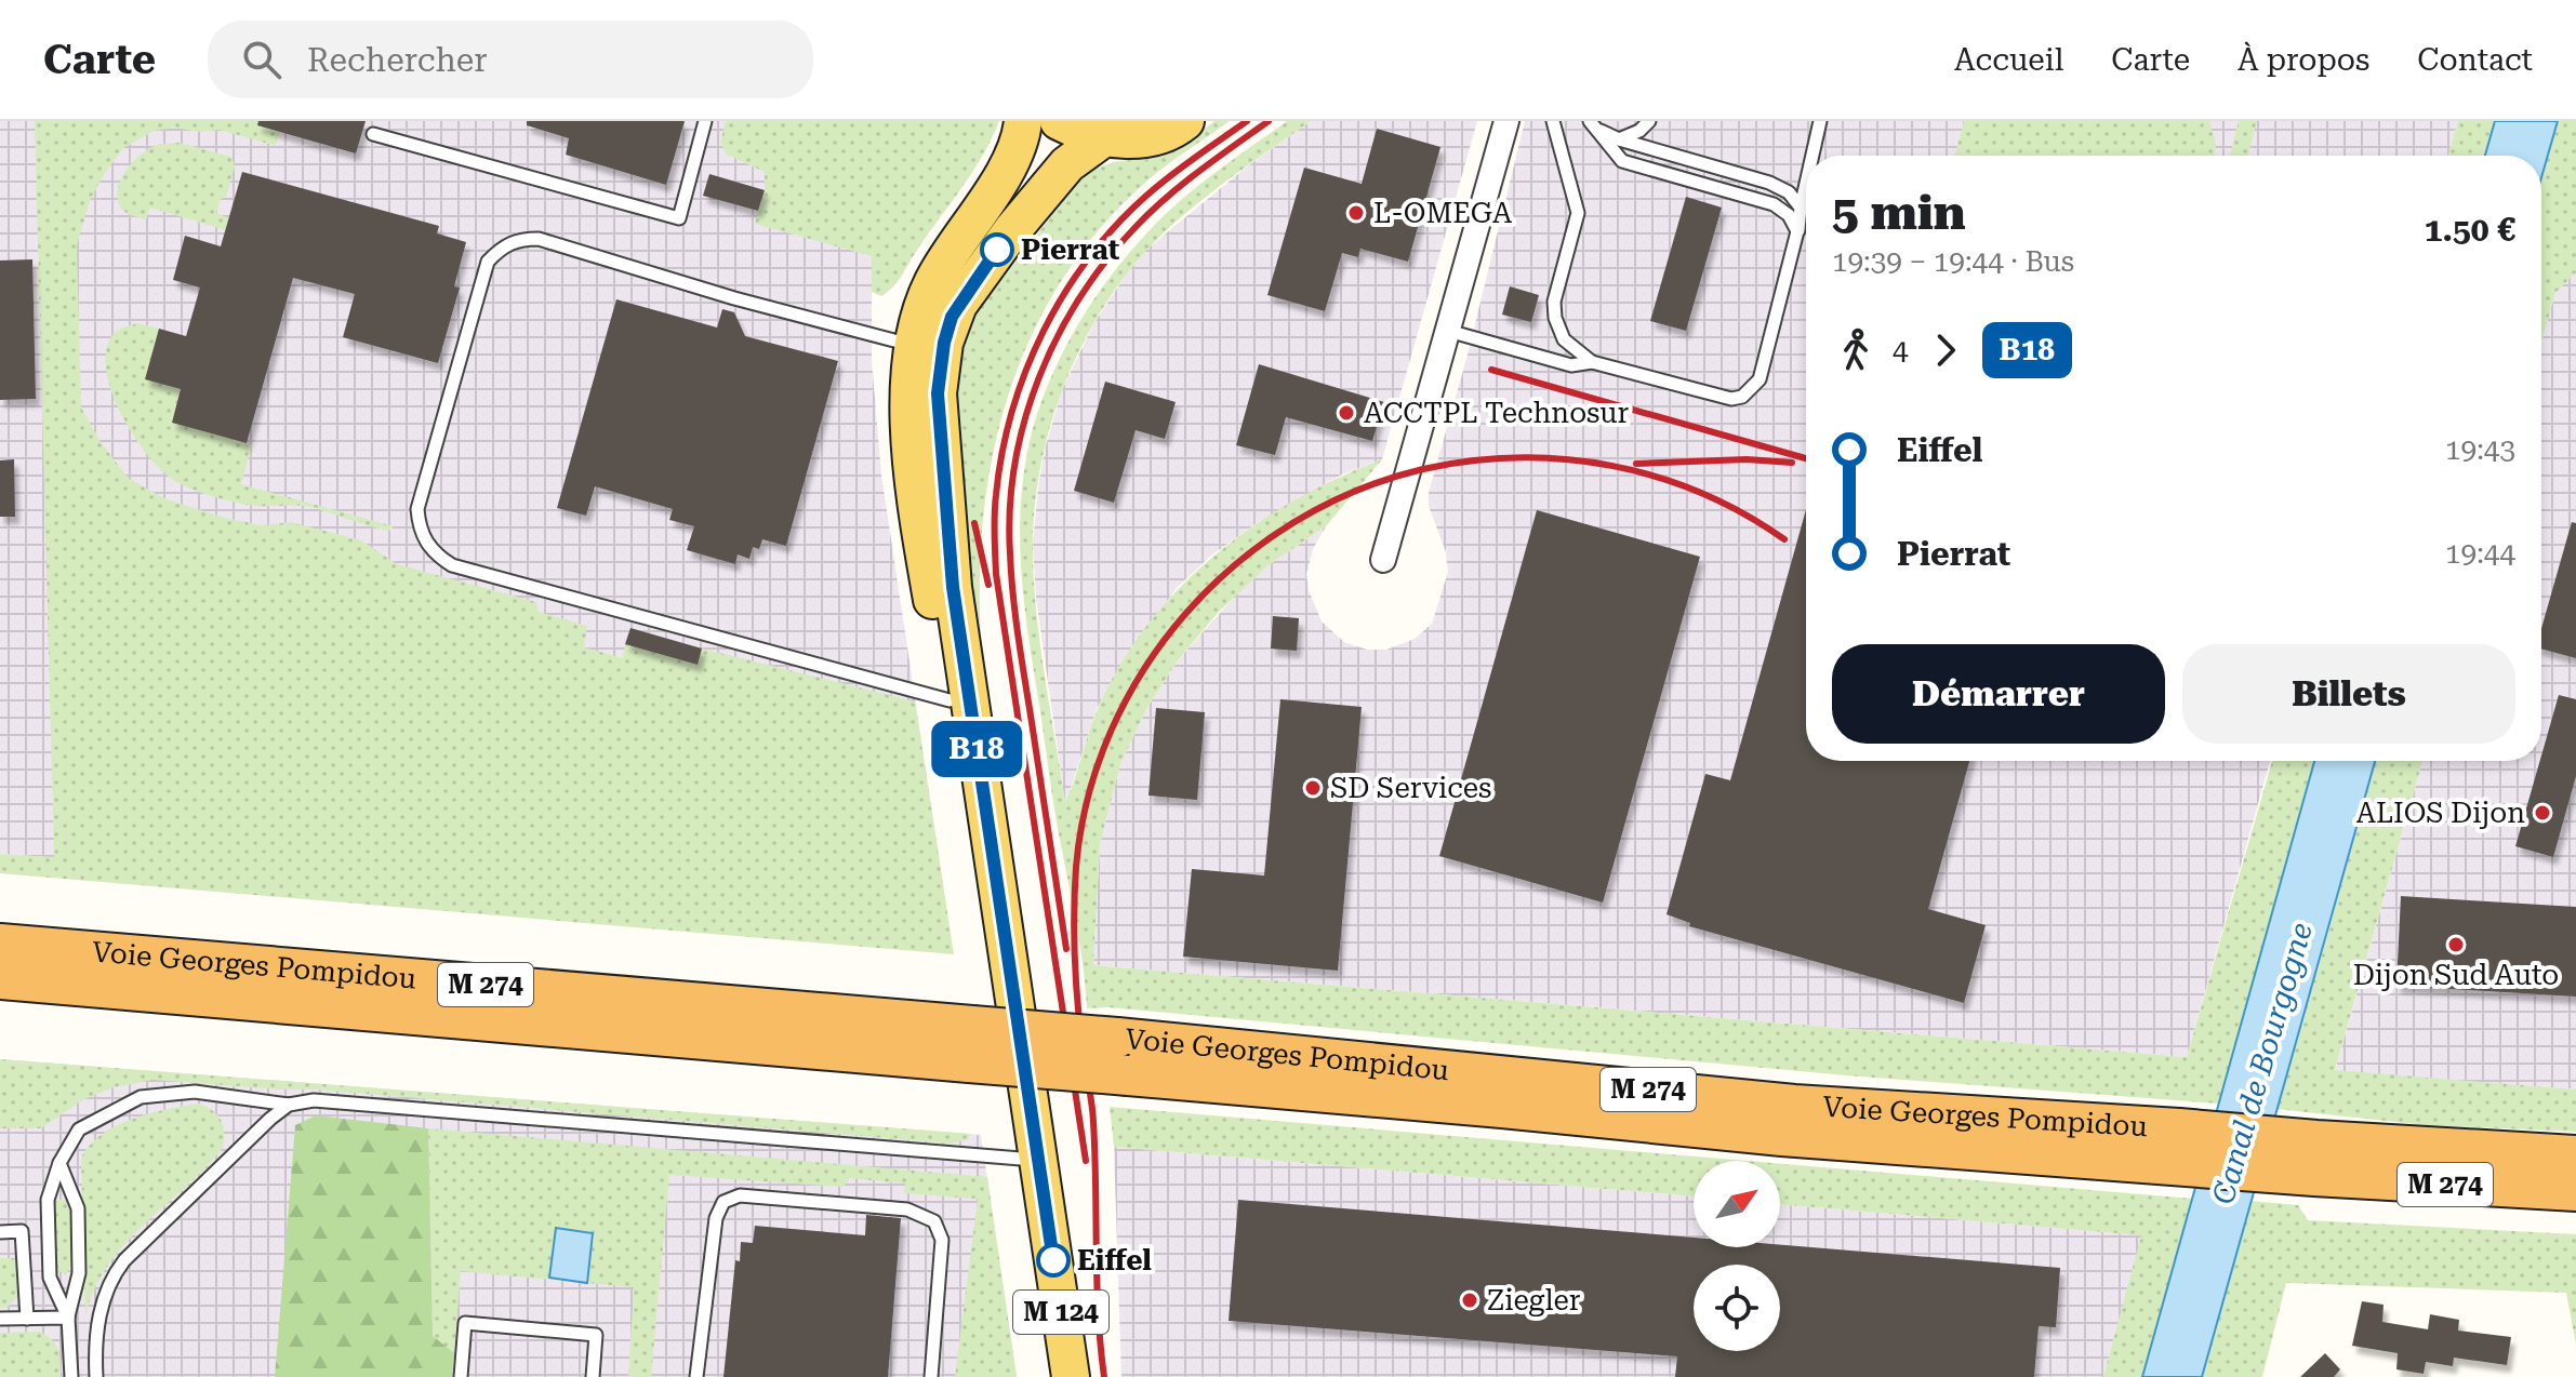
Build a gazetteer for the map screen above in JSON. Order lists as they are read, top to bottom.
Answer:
{
  "streets": {
    "highway": ["Voie Georges Pompidou", "M 274"],
    "main road": ["M 124"]
  },
  "water": ["Canal de Bourgogne"],
  "places": [
    "L-OMEGA",
    "Pierrat",
    "ACCTPL Technosur",
    "SD Services",
    "ALIOS Dijon",
    "Dijon Sud Auto",
    "Eiffel",
    "Ziegler"
  ],
  "lines": ["bus line B18"],
  "north": "top right",
  "page": {
    "header": "Carte",
    "search": "Rechercher",
    "nav": [
      "Accueil",
      "Carte",
      "À propos",
      "Contact"
    ],
    "on_map": "B18",
    "heading": ["5 min", "19:39 – 19:44 · Bus", "1.50 €"],
    "legs": ["4", "B18"],
    "list": [
      {
        "name": "Eiffel",
        "value": "19:43"
      },
      {
        "name": "Pierrat",
        "value": "19:44"
      }
    ],
    "buttons": ["Démarrer", "Billets"]
  }
}
